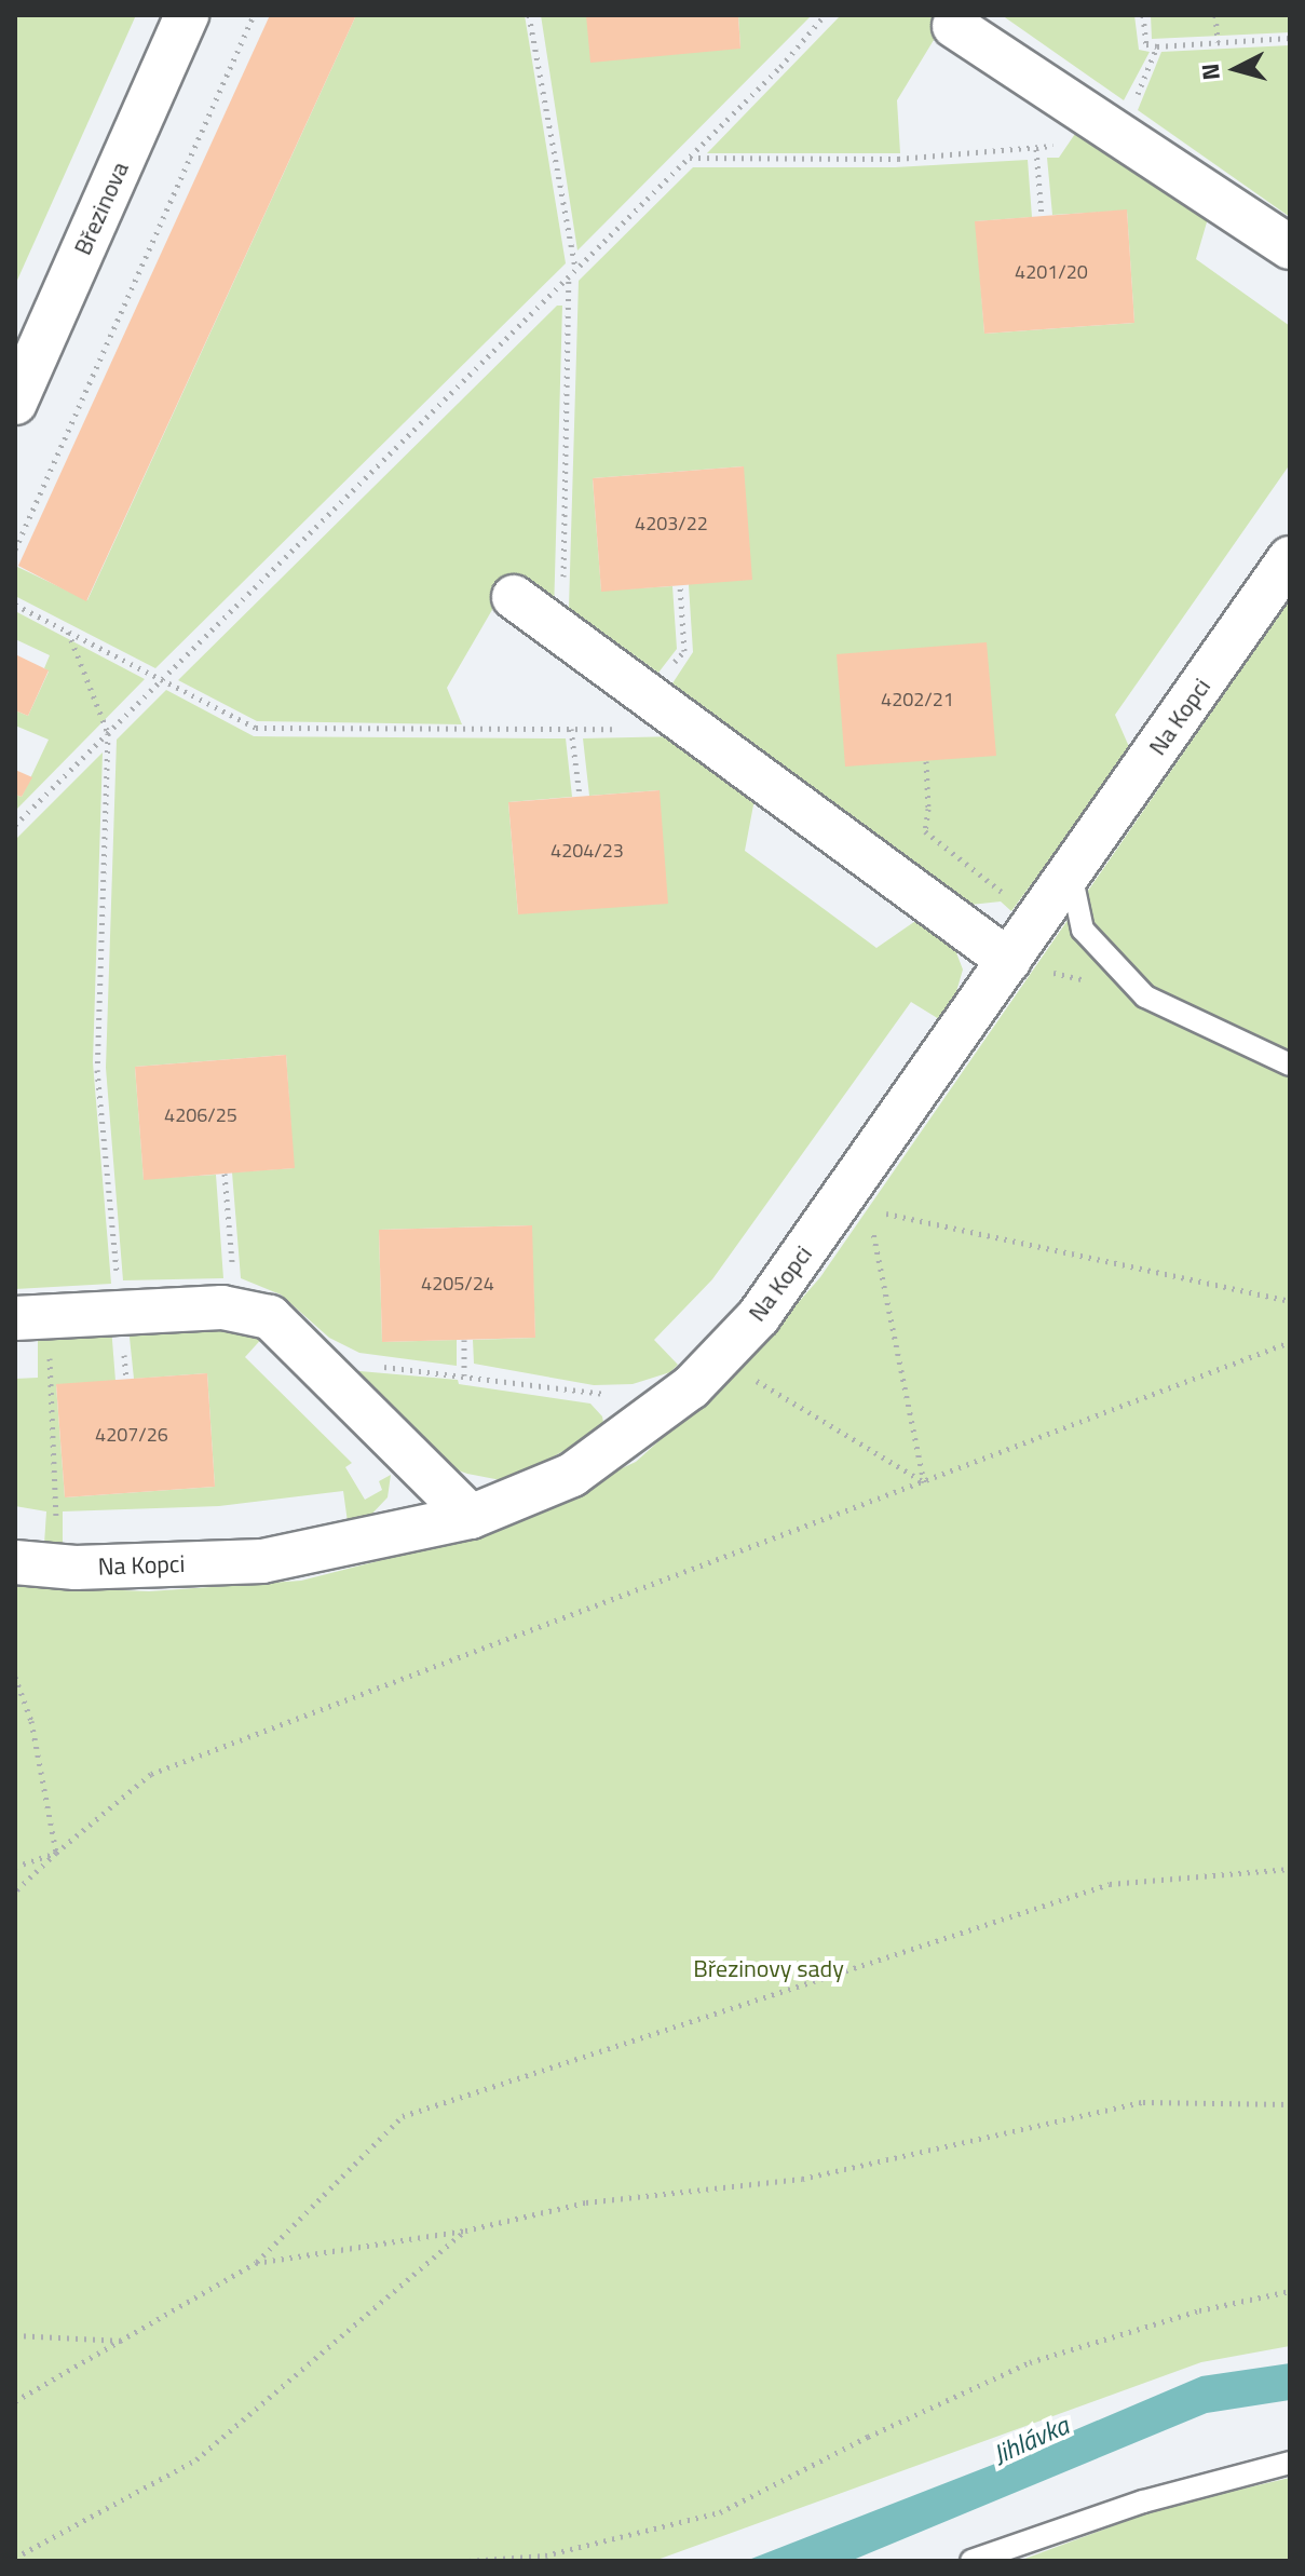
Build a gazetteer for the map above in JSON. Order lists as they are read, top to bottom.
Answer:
{
  "streets": {
    "street": ["Březinova", "Na Kopci"]
  },
  "water": ["Jihlávka"],
  "parks": ["Březinovy sady"],
  "house_numbers": [
    "4201/20",
    "4203/22",
    "4202/21",
    "4204/23",
    "4206/25",
    "4205/24",
    "4207/26"
  ],
  "north": "left"
}
